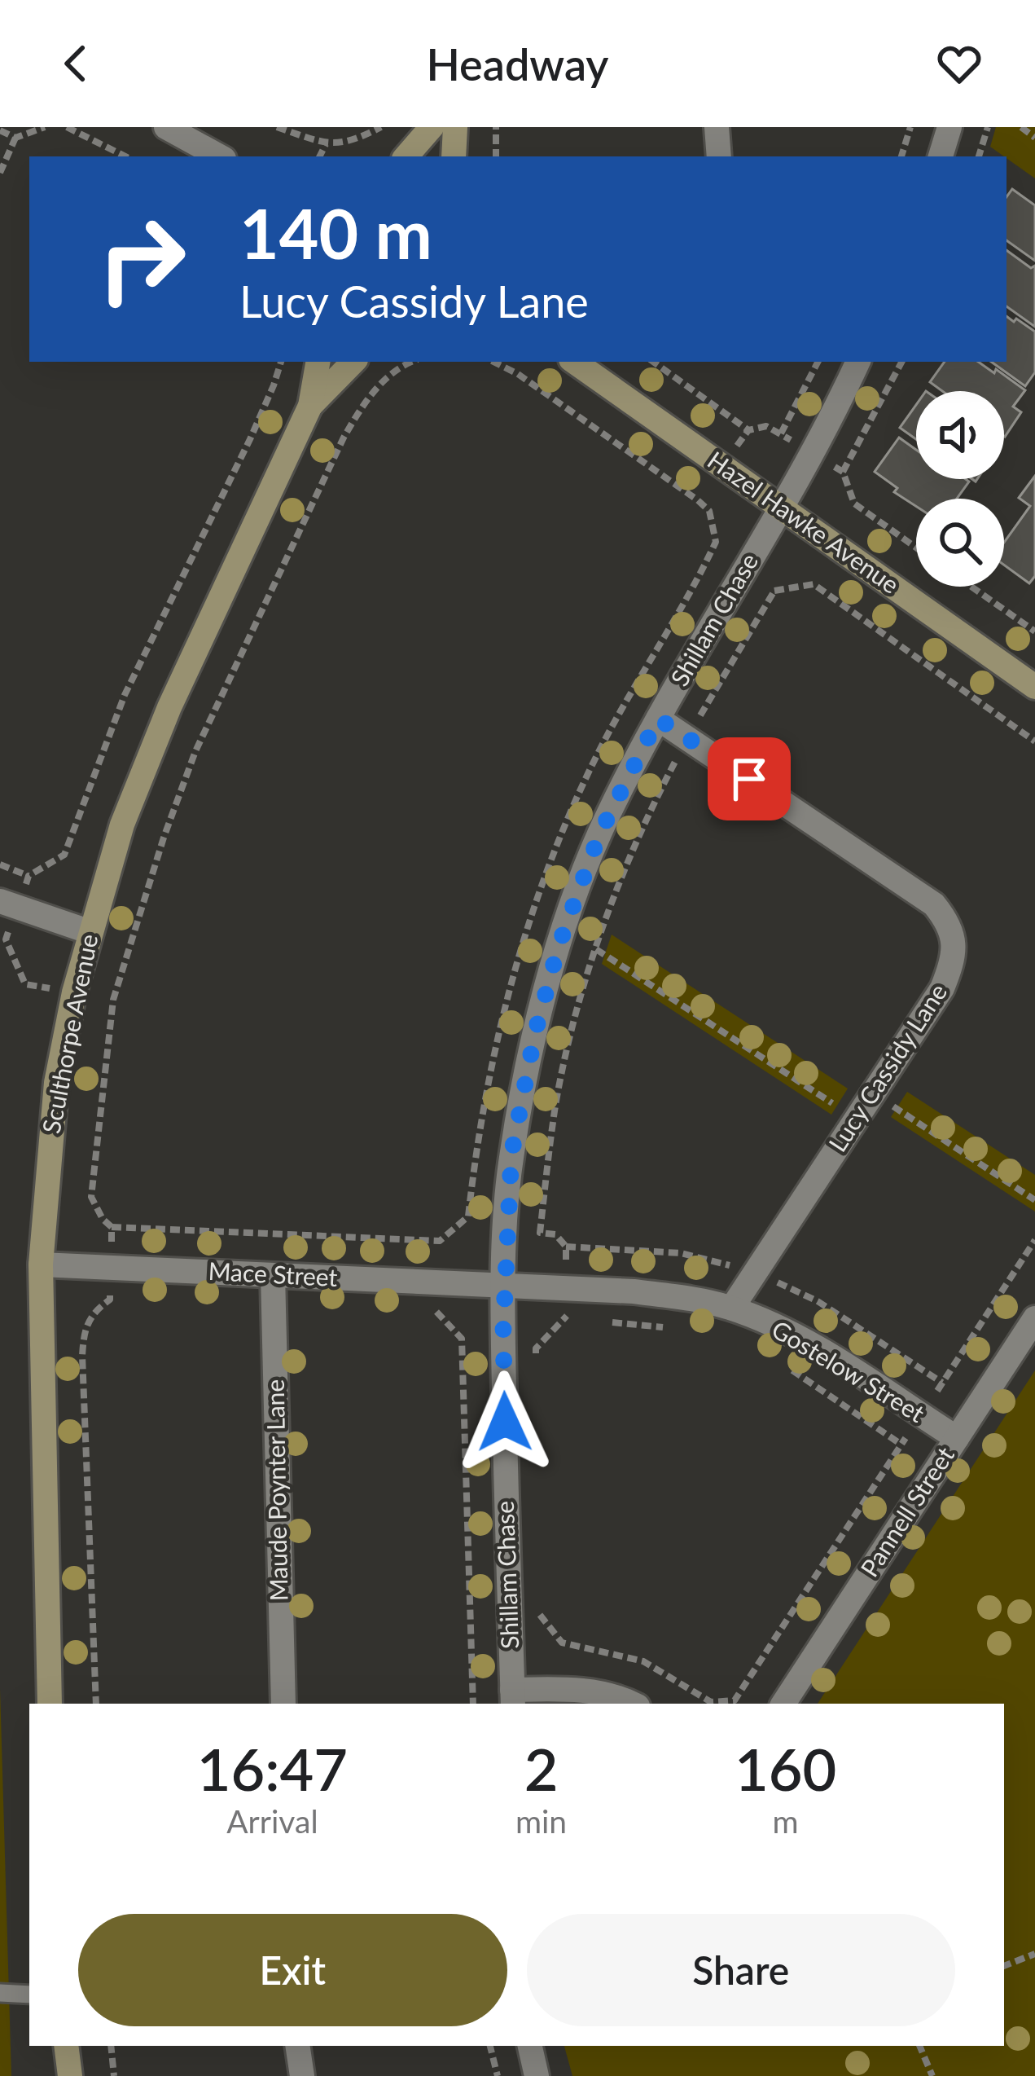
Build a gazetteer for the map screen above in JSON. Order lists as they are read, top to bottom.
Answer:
{
  "streets": {
    "street": [
      "Hazel Hawke Avenue",
      "Shillam Chase",
      "Sculthorpe Avenue",
      "Lucy Cassidy Lane",
      "Mace Street",
      "Gostelow Street",
      "Maude Poynter Lane",
      "Pannell Street"
    ]
  },
  "crossings": [
    ["Hazel Hawke Avenue", "Shillam Chase"],
    ["Shillam Chase", "Lucy Cassidy Lane"],
    ["Shillam Chase", "Mace Street"],
    ["Shillam Chase", "Gostelow Street"],
    ["Sculthorpe Avenue", "Mace Street"],
    ["Lucy Cassidy Lane", "Gostelow Street"],
    ["Mace Street", "Gostelow Street"],
    ["Mace Street", "Maude Poynter Lane"],
    ["Gostelow Street", "Pannell Street"]
  ],
  "page": {
    "header": "Headway",
    "turn": ["140 m", "Lucy Cassidy Lane"],
    "eta": [
      "16:47",
      "Arrival",
      "2",
      "min",
      "160",
      "m"
    ],
    "buttons": ["Exit", "Share"]
  }
}
